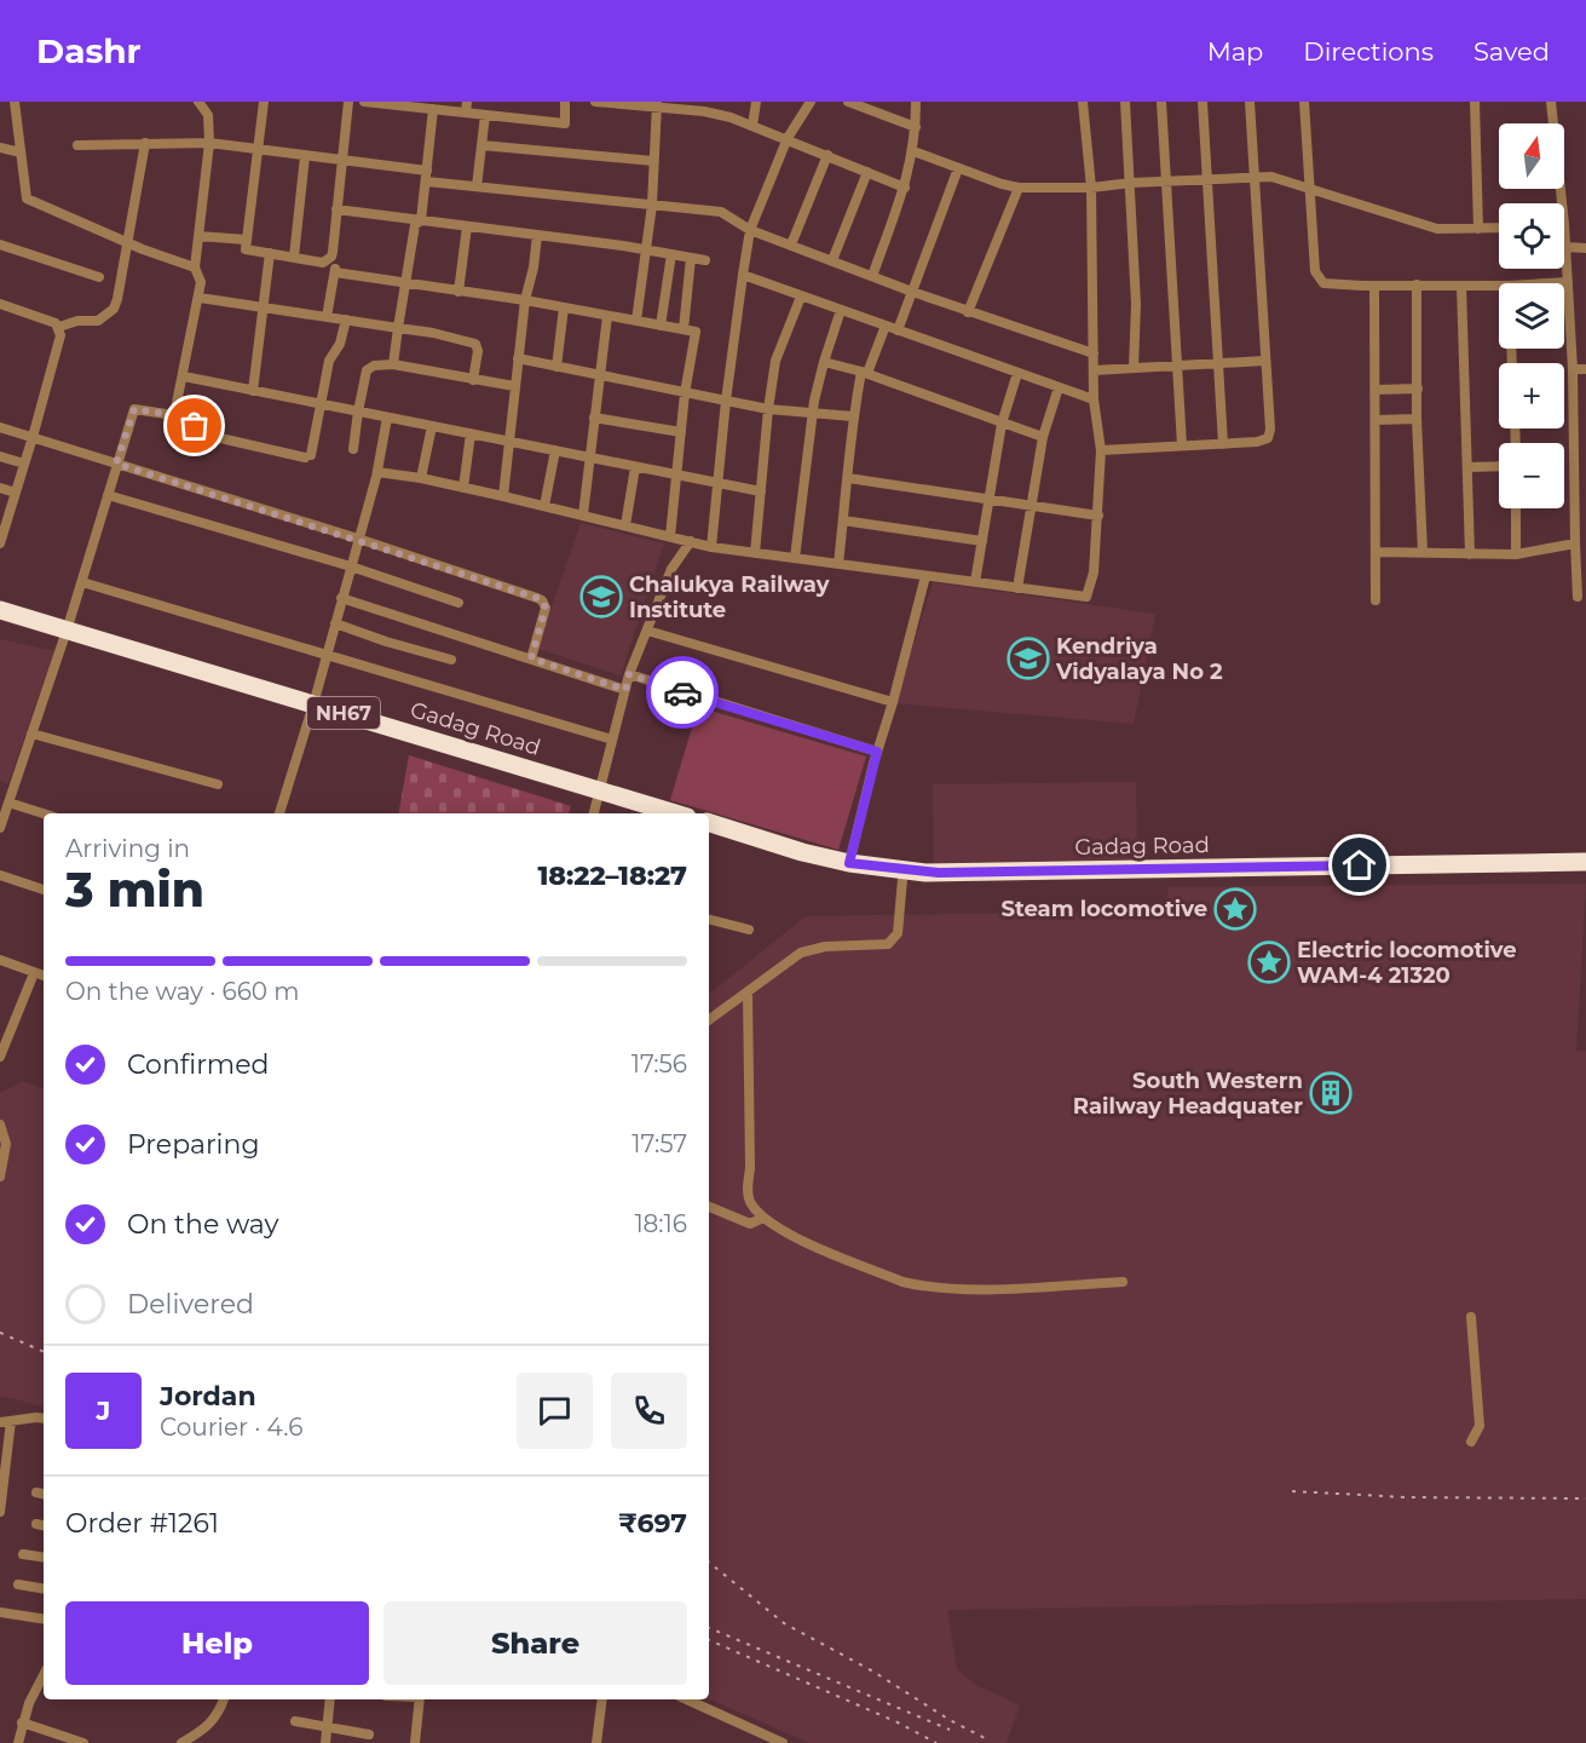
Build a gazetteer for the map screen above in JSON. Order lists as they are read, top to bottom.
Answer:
{
  "streets": {
    "highway": ["NH67", "Gadag Road"]
  },
  "places": {
    "school or university": ["Chalukya Railway Institute", "Kendriya Vidyalaya No 2"],
    "place": ["Steam locomotive", "Electric locomotive WAM-4 21320"],
    "building": ["South Western Railway Headquater"]
  },
  "north": "top",
  "page": {
    "header": "Dashr",
    "nav": ["Map", "Directions", "Saved"],
    "map_buttons": ["+", "−"],
    "heading": ["3 min", "Arriving in", "18:22–18:27"],
    "panel": [
      "Jordan",
      "Courier · 4.6",
      "Order #1261",
      "₹697"
    ],
    "bar": "On the way · 660 m",
    "list": [
      ["Confirmed", "17:56"],
      ["Preparing", "17:57"],
      ["On the way", "18:16"],
      "Delivered"
    ],
    "round": "J",
    "buttons": ["Help", "Share"]
  }
}
